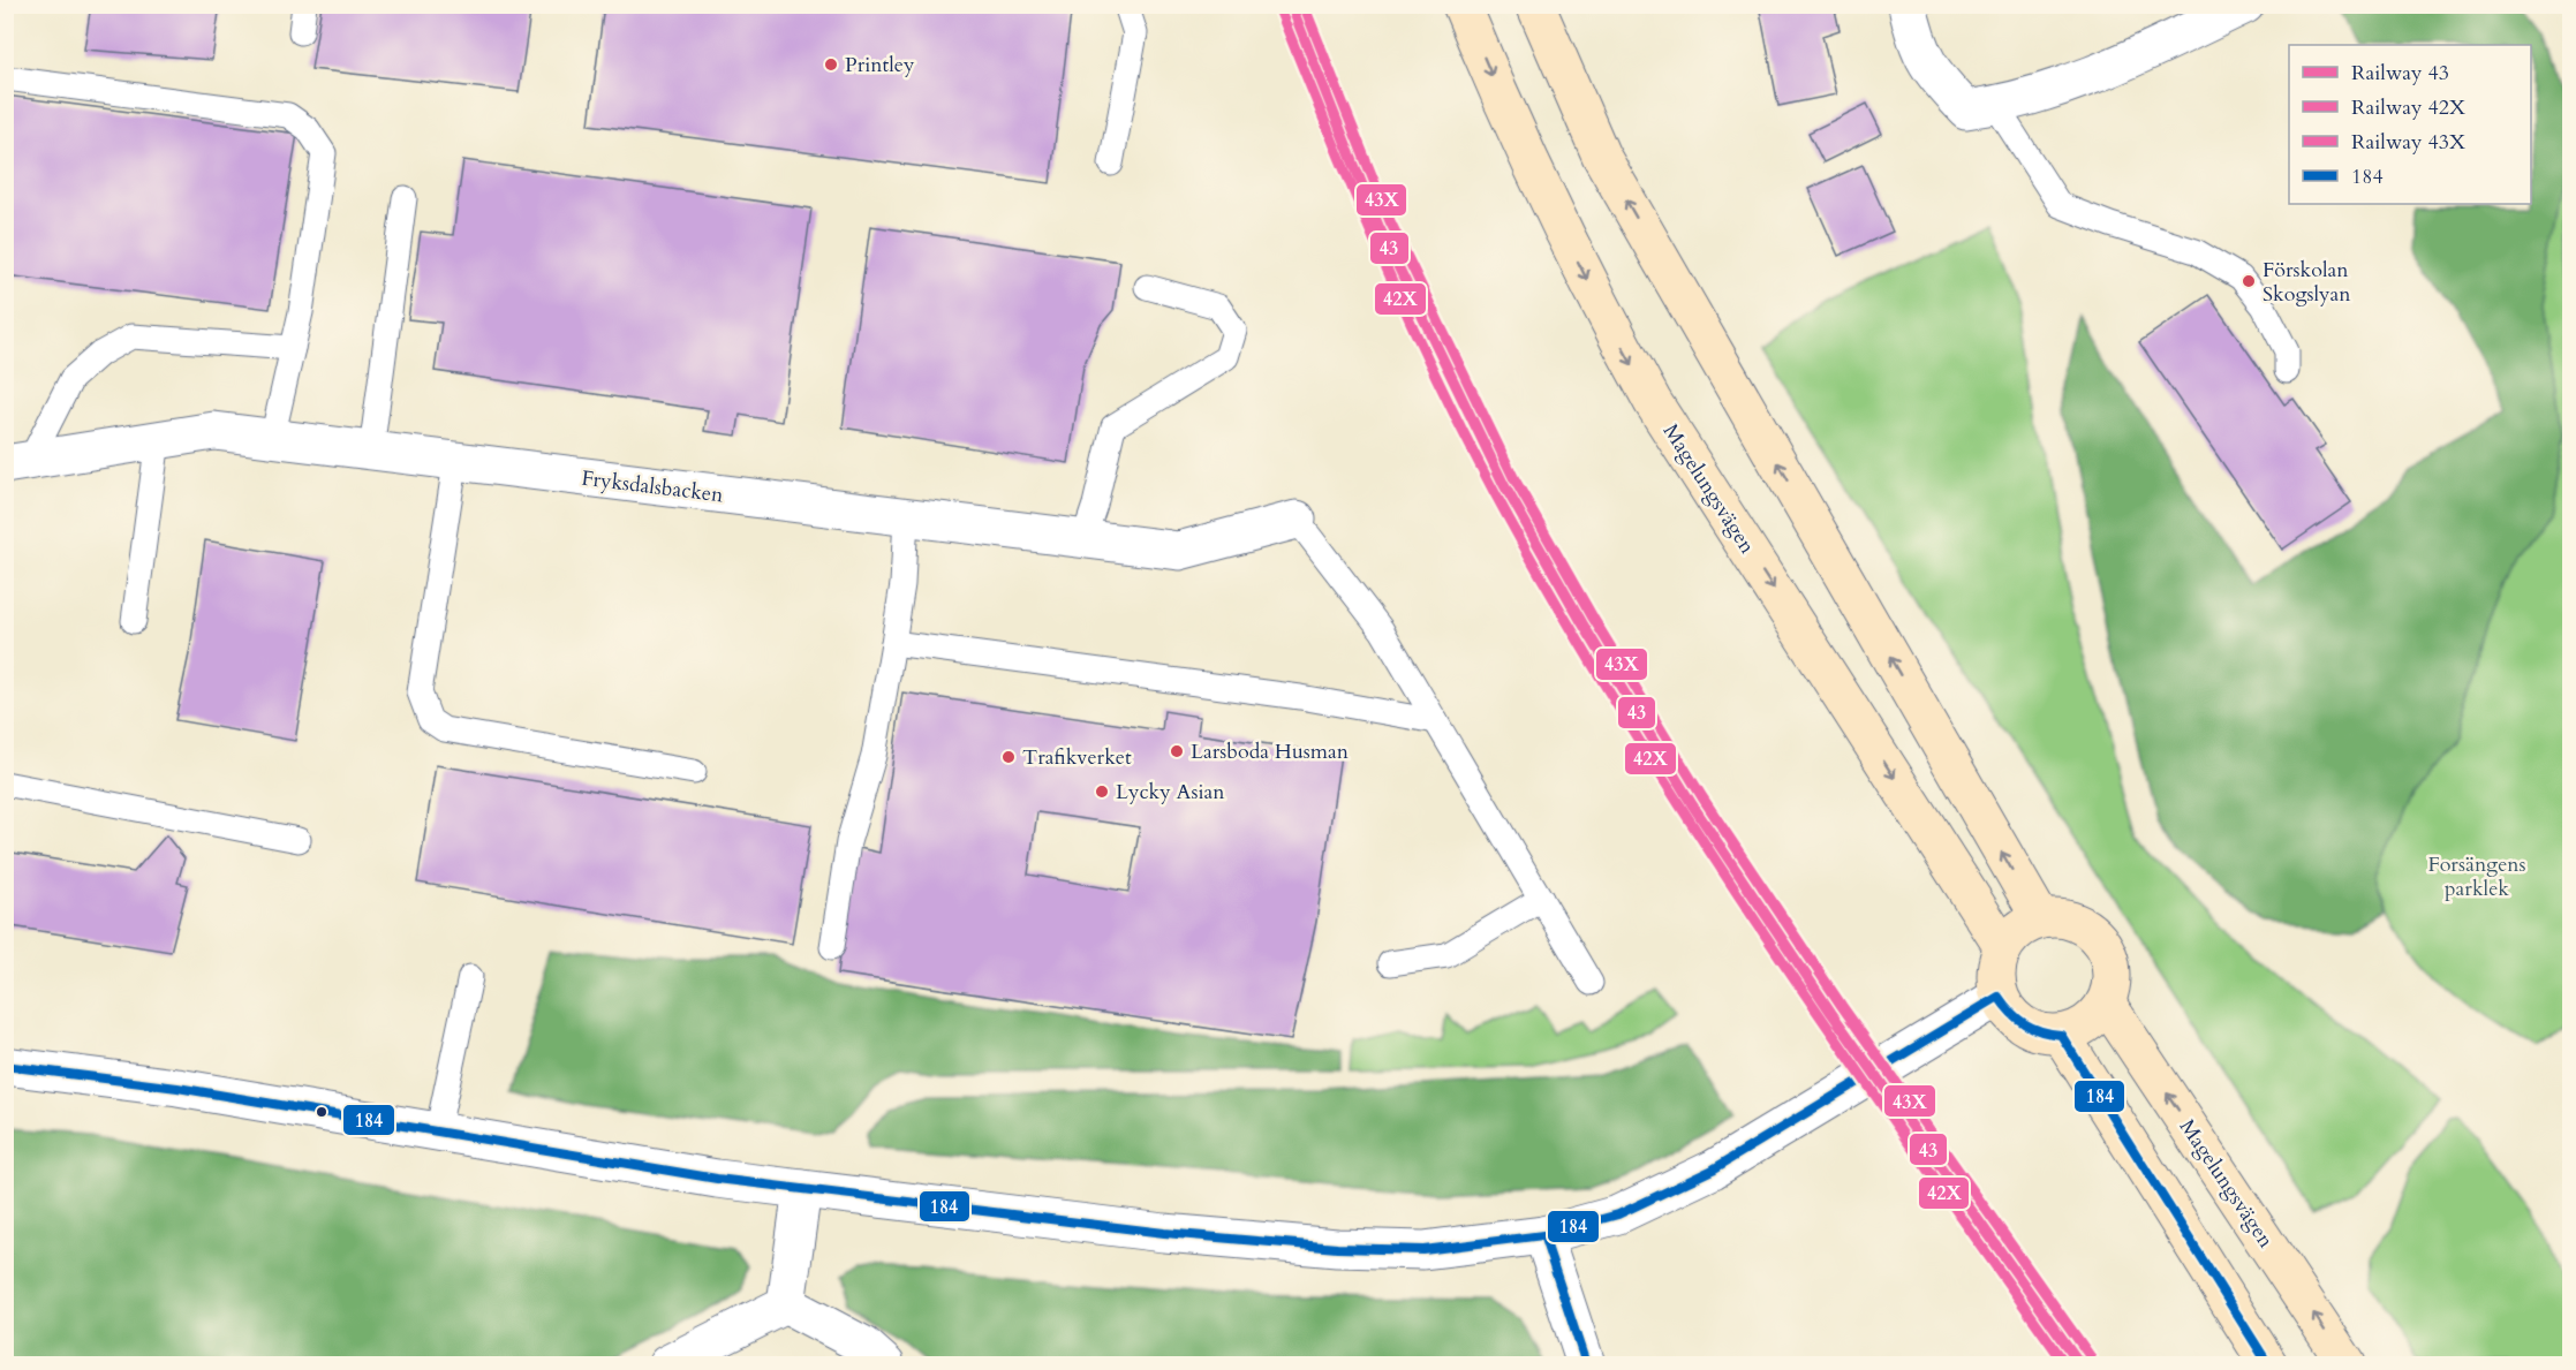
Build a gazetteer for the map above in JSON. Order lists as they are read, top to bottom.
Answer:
{
  "streets": {
    "main road": ["Magelungsvägen"],
    "street": ["Fryksdalsbacken"]
  },
  "parks": ["Forsängens parklek"],
  "places": [
    "Printley",
    "Förskolan Skogslyan",
    "Larsboda Husman",
    "Trafikverket",
    "Lycky Asian"
  ],
  "lines": [
    "rail line 43",
    "rail line 43X",
    "rail line 42X",
    "transit line 184"
  ],
  "legend": [
    "Railway 43",
    "Railway 42X",
    "Railway 43X",
    "184"
  ]
}
